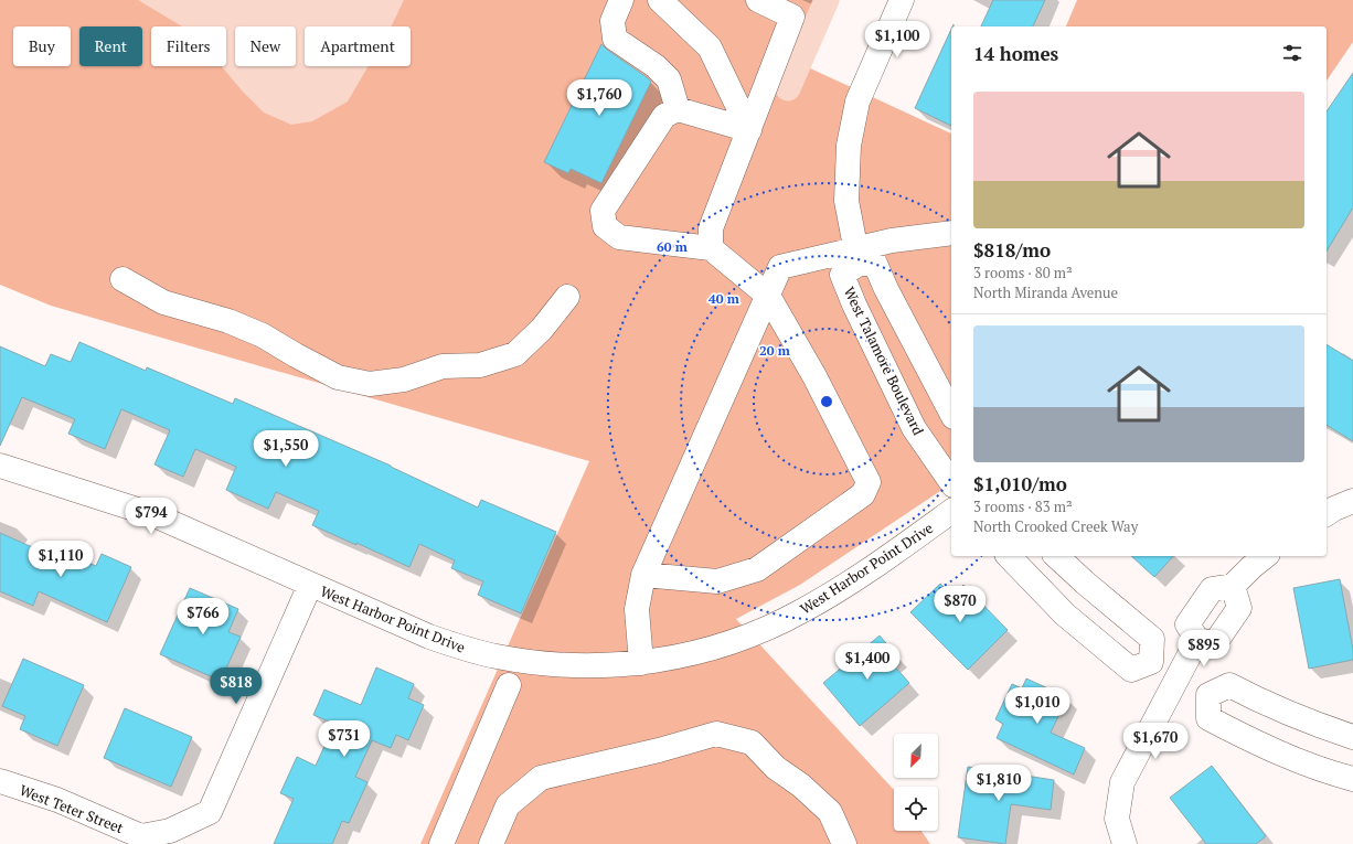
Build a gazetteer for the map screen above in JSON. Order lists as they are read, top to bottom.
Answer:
{
  "streets": {
    "street": ["West Talamore Boulevard", "West Harbor Point Drive", "West Teter Street"]
  },
  "crossings": [
    ["West Harbor Point Drive", "West Teter Street"]
  ],
  "north": "bottom left",
  "page": {
    "price": [
      "$1,100",
      "$1,760",
      "$1,550",
      "$794",
      "$1,110",
      "$870",
      "$766",
      "$895",
      "$1,400",
      "$818",
      "$1,010",
      "$731",
      "$1,670",
      "$1,810"
    ],
    "chip": [
      "Buy",
      "Rent",
      "Filters",
      "New",
      "Apartment"
    ],
    "heading": "14 homes",
    "list": [
      {
        "name": "$818/mo",
        "note": "3 rooms · 80 m² · North Miranda Avenue"
      },
      {
        "name": "$1,010/mo",
        "note": "3 rooms · 83 m² · North Crooked Creek Way"
      }
    ]
  },
  "rings": ["60 m", "40 m", "20 m"]
}
